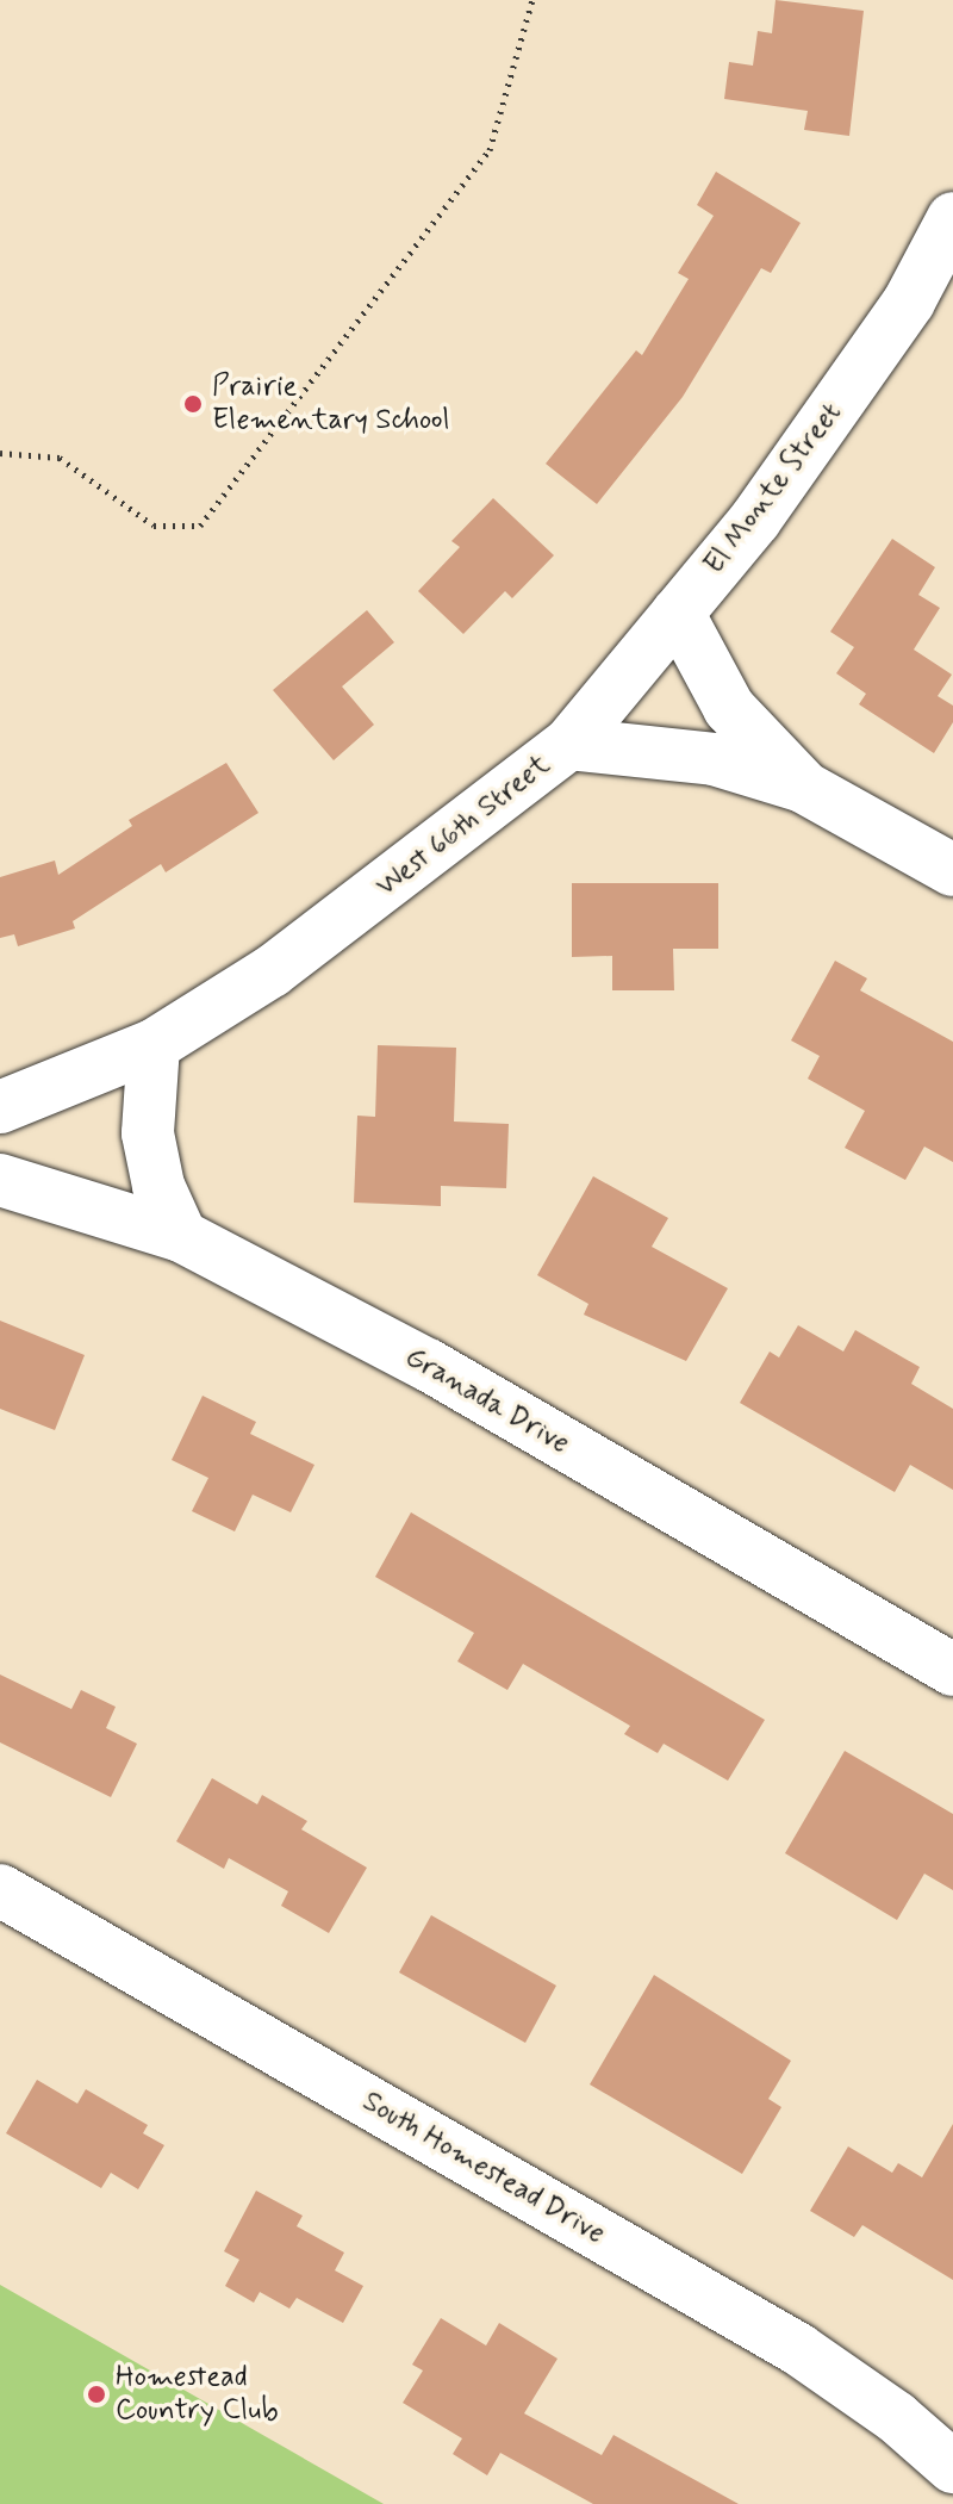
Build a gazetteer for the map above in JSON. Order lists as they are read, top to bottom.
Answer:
{
  "streets": {
    "street": [
      "El Monte Street",
      "West 66th Street",
      "Granada Drive",
      "South Homestead Drive"
    ]
  },
  "crossings": [
    ["El Monte Street", "West 66th Street"]
  ],
  "places": ["Prairie Elementary School", "Homestead Country Club"]
}
